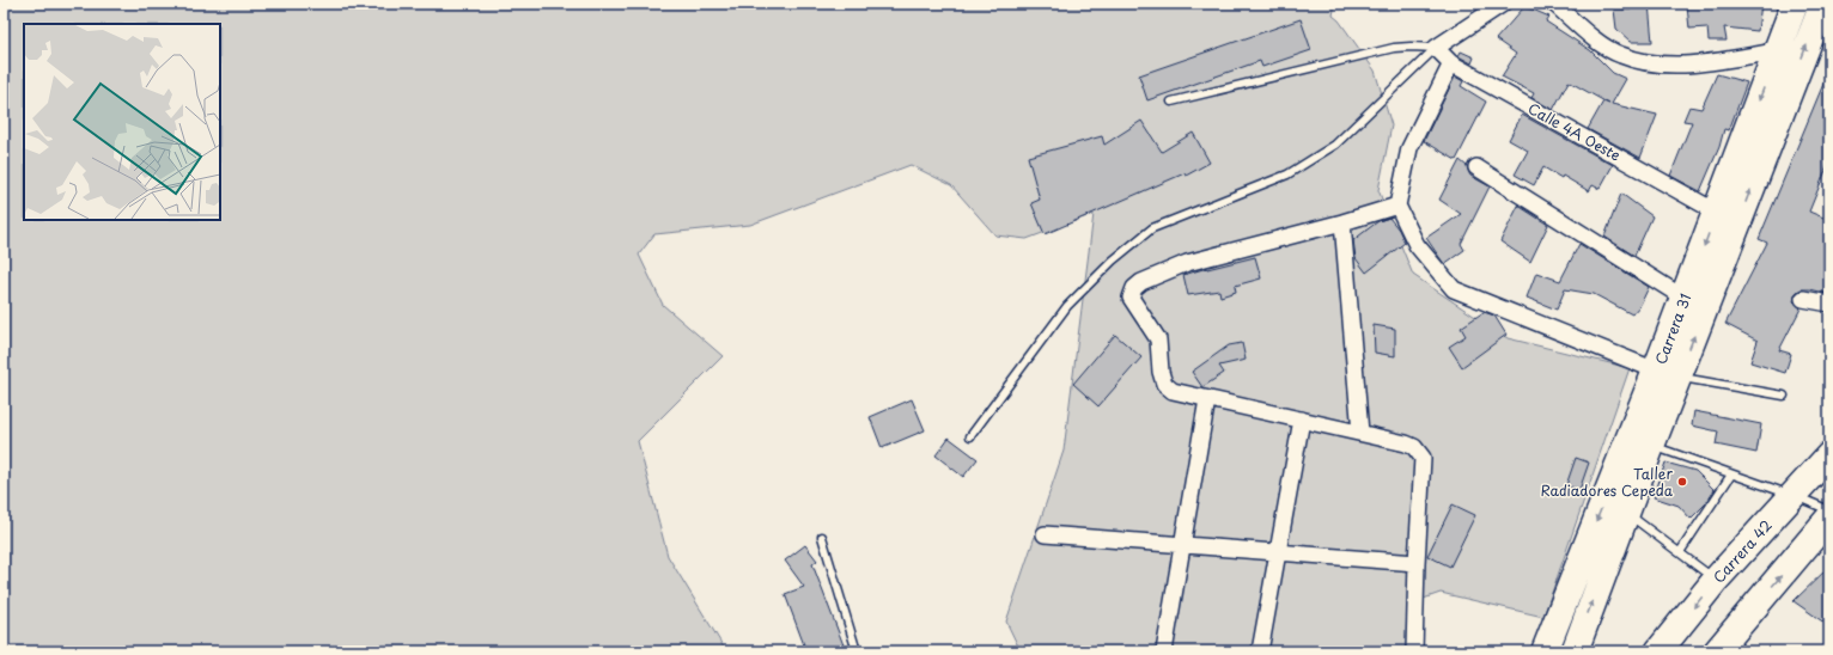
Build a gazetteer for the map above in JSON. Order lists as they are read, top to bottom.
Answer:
{
  "streets": {
    "highway": ["Carrera 31", "Carrera 42"],
    "street": ["Calle 4A Oeste"]
  },
  "crossings": [
    ["Calle 4A Oeste", "Carrera 31"]
  ],
  "places": ["Taller Radiadores Cepeda"]
}
